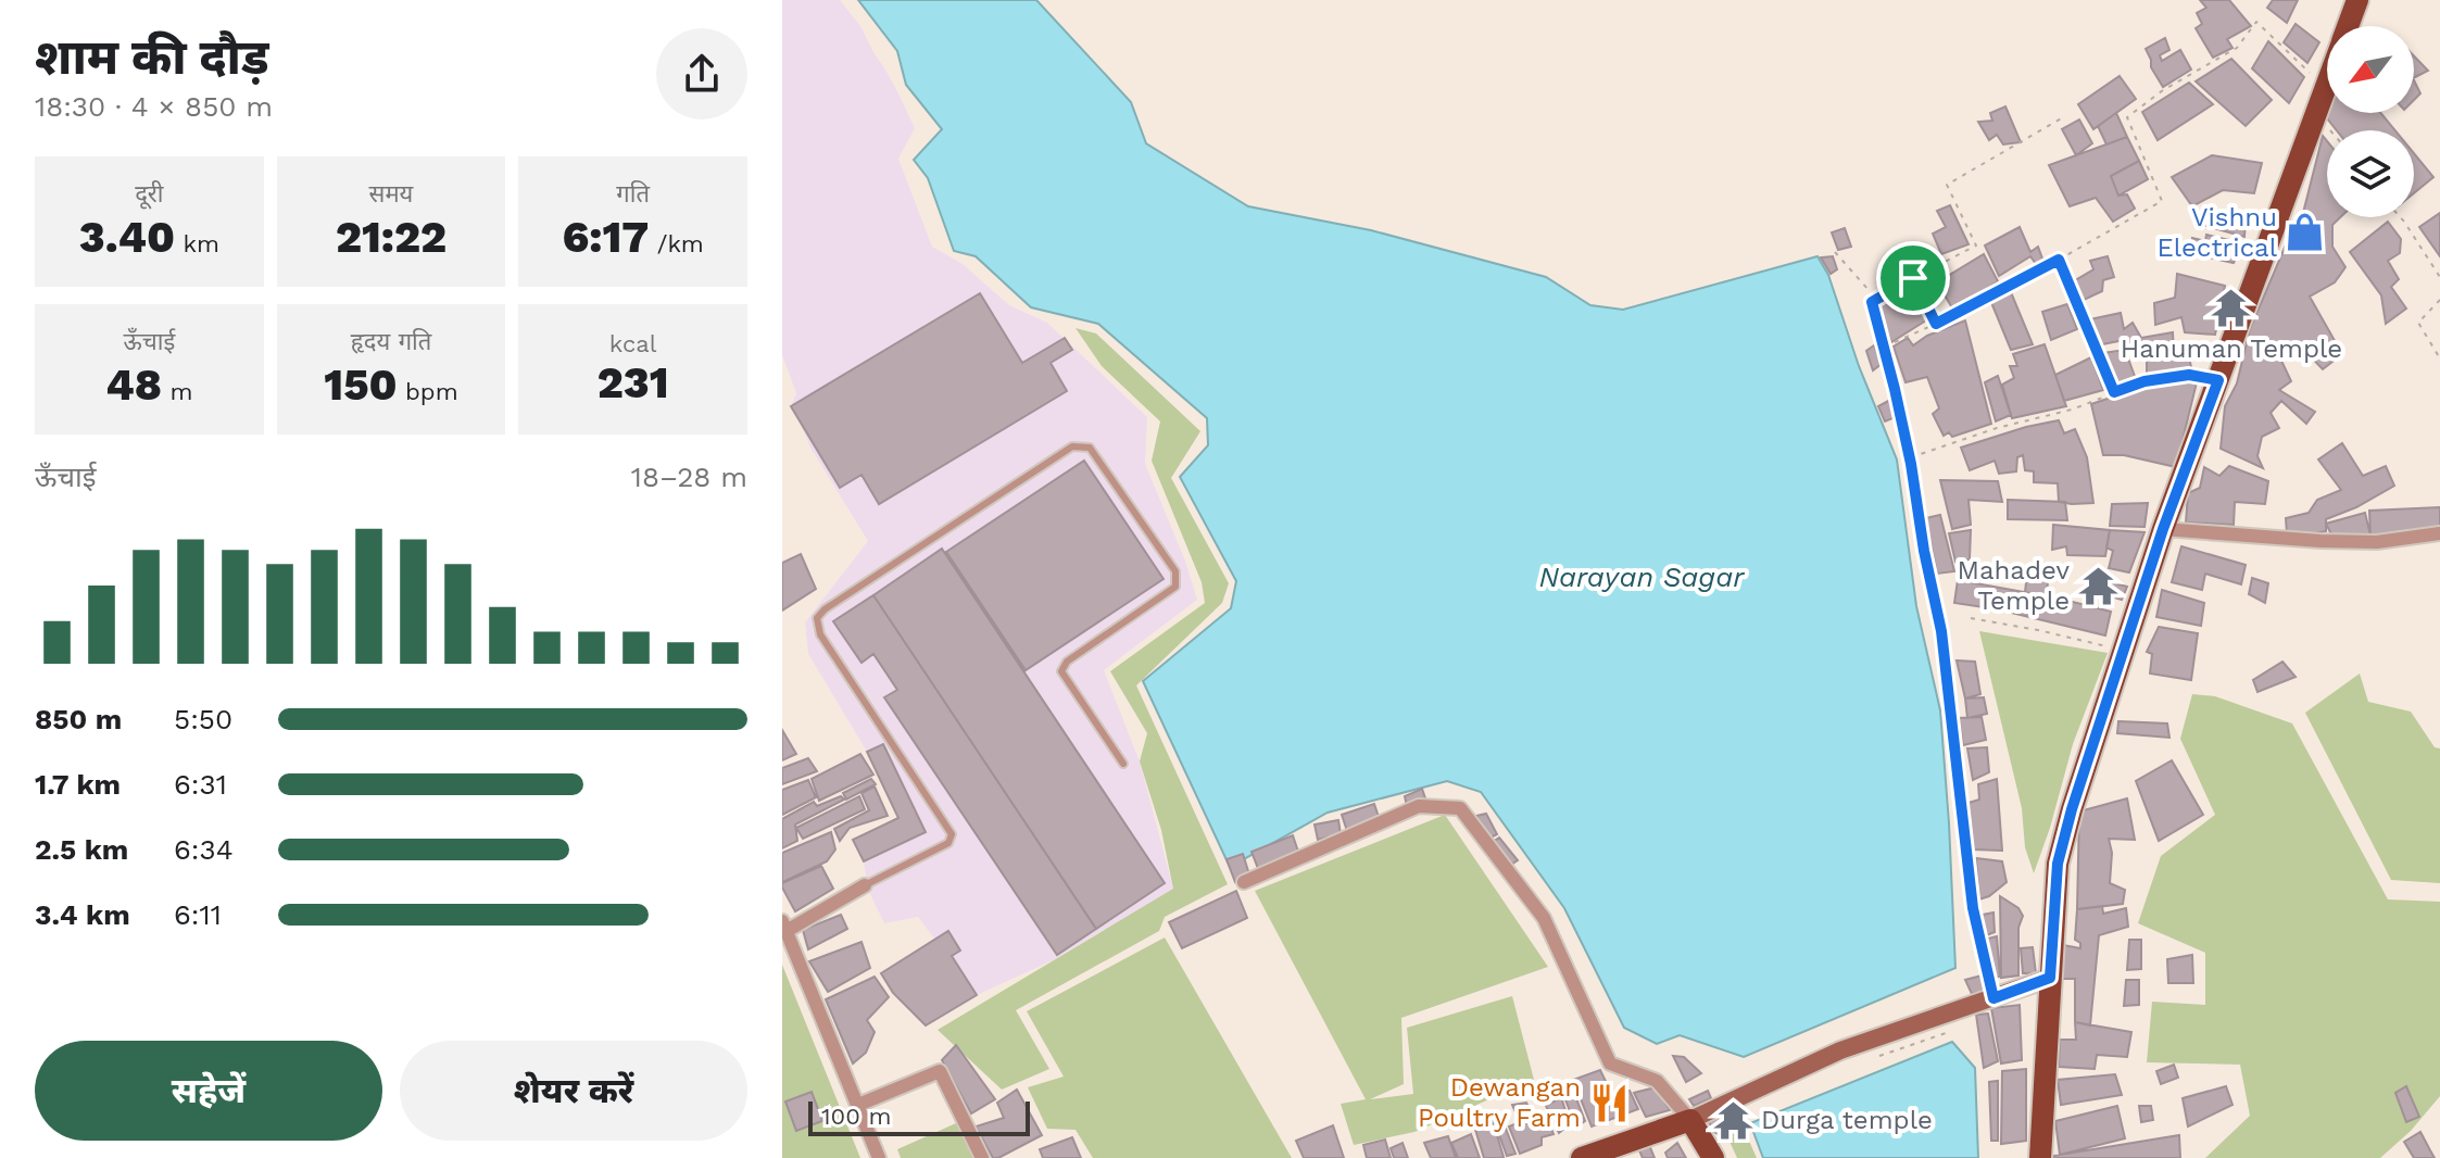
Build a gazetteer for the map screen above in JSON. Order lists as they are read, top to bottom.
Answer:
{
  "water": ["Narayan Sagar"],
  "places": {
    "shop": ["Vishnu Electrical"],
    "temple": ["Hanuman Temple", "Mahadev Temple", "Durga temple"],
    "restaurant": ["Dewangan Poultry Farm"]
  },
  "scale_bar": "100 m",
  "north": "bottom left",
  "page": {
    "heading": ["शाम की दौड़", "18:30 · 4 × 850 m"],
    "stats": [
      ["दूरी", "3.40 km"],
      ["समय", "21:22"],
      ["गति", "6:17 /km"],
      ["ऊँचाई", "48 m"],
      ["हृदय गति", "150 bpm"],
      ["kcal", "231"]
    ],
    "chart": ["ऊँचाई", "18–28 m"],
    "list": [
      {
        "name": "850 m",
        "note": "5:50"
      },
      {
        "name": "1.7 km",
        "note": "6:31"
      },
      {
        "name": "2.5 km",
        "note": "6:34"
      },
      {
        "name": "3.4 km",
        "note": "6:11"
      }
    ],
    "buttons": ["सहेजें", "शेयर करें"],
    "scale": "100 m"
  }
}
